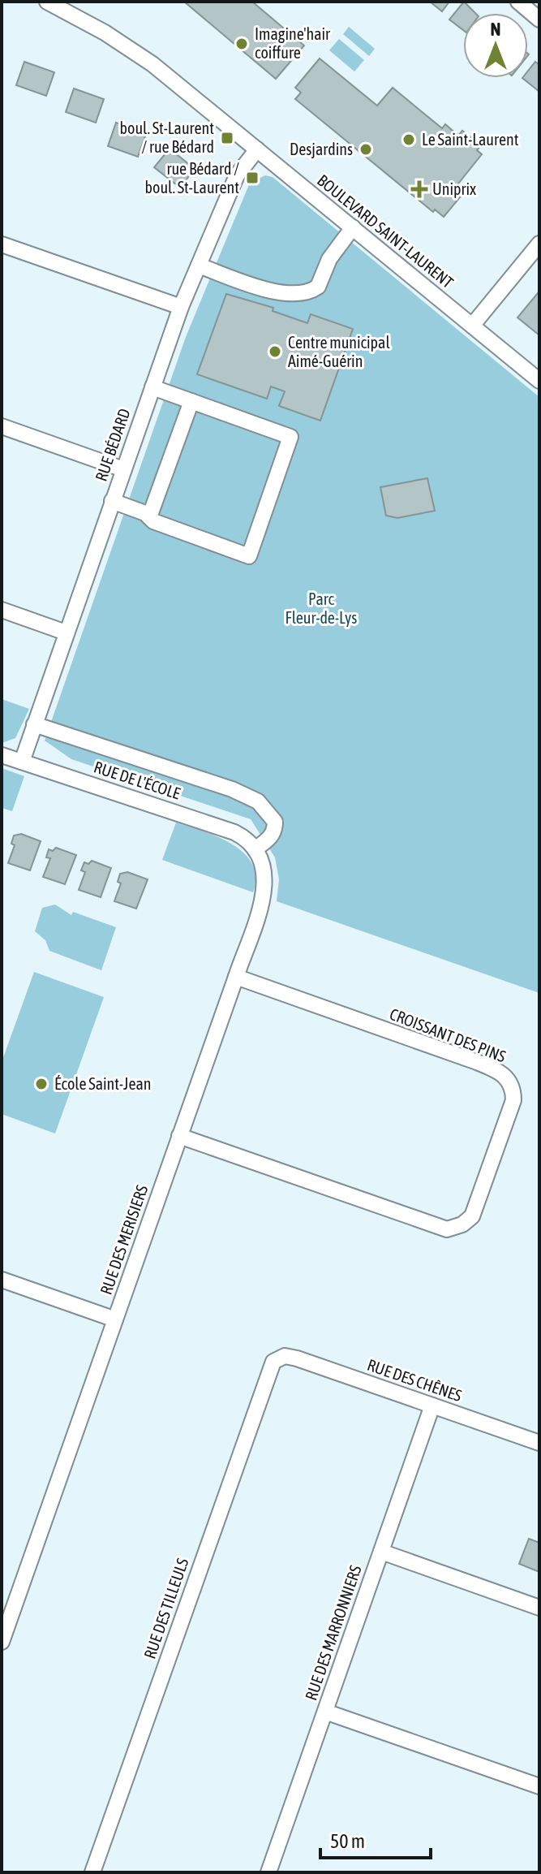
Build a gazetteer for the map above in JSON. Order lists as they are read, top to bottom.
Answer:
{
  "streets": {
    "street": [
      "BOULEVARD SAINT-LAURENT",
      "RUE BÉDARD",
      "RUE DE L'ÉCOLE",
      "CROISSANT DES PINS",
      "RUE DES MERISIERS",
      "RUE DES CHÊNES",
      "RUE DES TILLEULS",
      "RUE DES MARRONNIERS"
    ]
  },
  "crossings": [
    ["BOULEVARD SAINT-LAURENT", "RUE BÉDARD"],
    ["RUE BÉDARD", "RUE DE L'ÉCOLE"],
    ["RUE DE L'ÉCOLE", "RUE DES MERISIERS"],
    ["CROISSANT DES PINS", "RUE DES MERISIERS"],
    ["RUE DES CHÊNES", "RUE DES TILLEULS"],
    ["RUE DES CHÊNES", "RUE DES MARRONNIERS"]
  ],
  "parks": ["Parc Fleur-de-Lys"],
  "places": {
    "other": [
      "Imagine'hair coiffure",
      "Le Saint-Laurent",
      "Desjardins",
      "Centre municipal Aimé-Guérin",
      "École Saint-Jean"
    ],
    "transit": ["boul. St-Laurent / rue Bédard", "rue Bédard / boul. St-Laurent"],
    "health": ["Uniprix"]
  },
  "scale_bar": "50 m",
  "north": "top"
}
